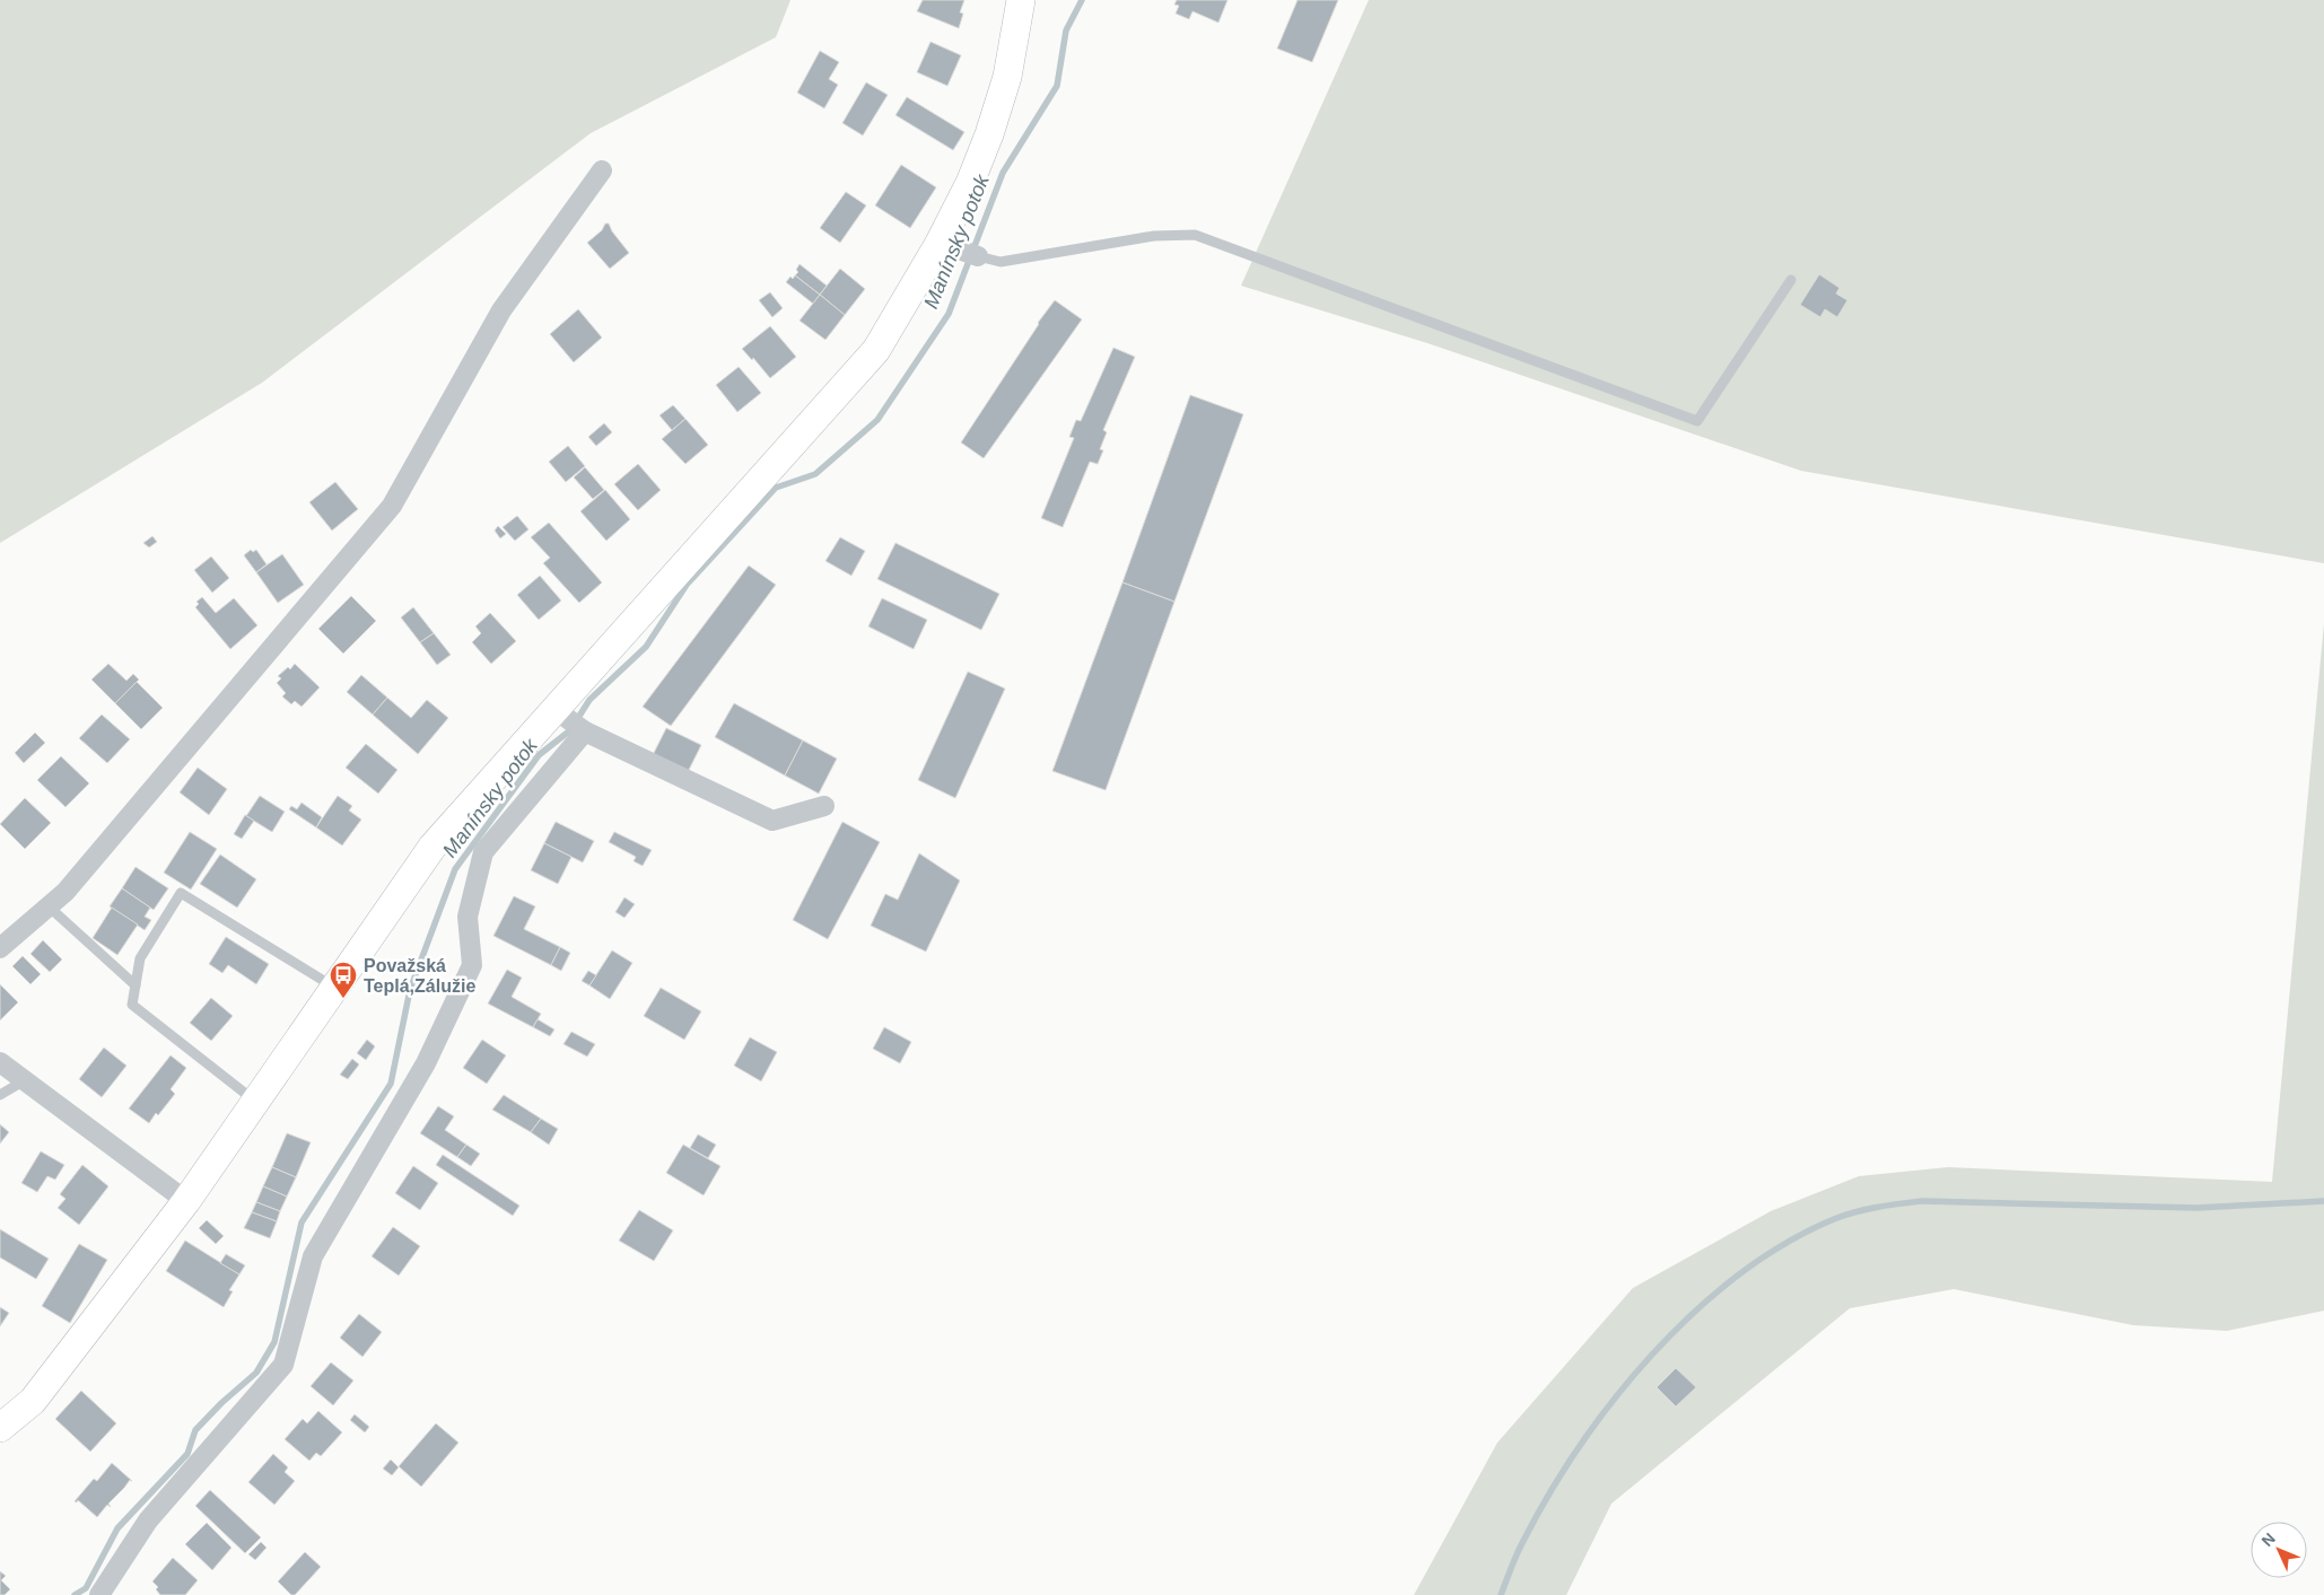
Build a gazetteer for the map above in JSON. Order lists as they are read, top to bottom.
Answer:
{
  "water": ["Manínsky potok"],
  "places": {
    "bus stop": ["Považská Teplá,Zálužie"]
  },
  "north": "top left"
}
